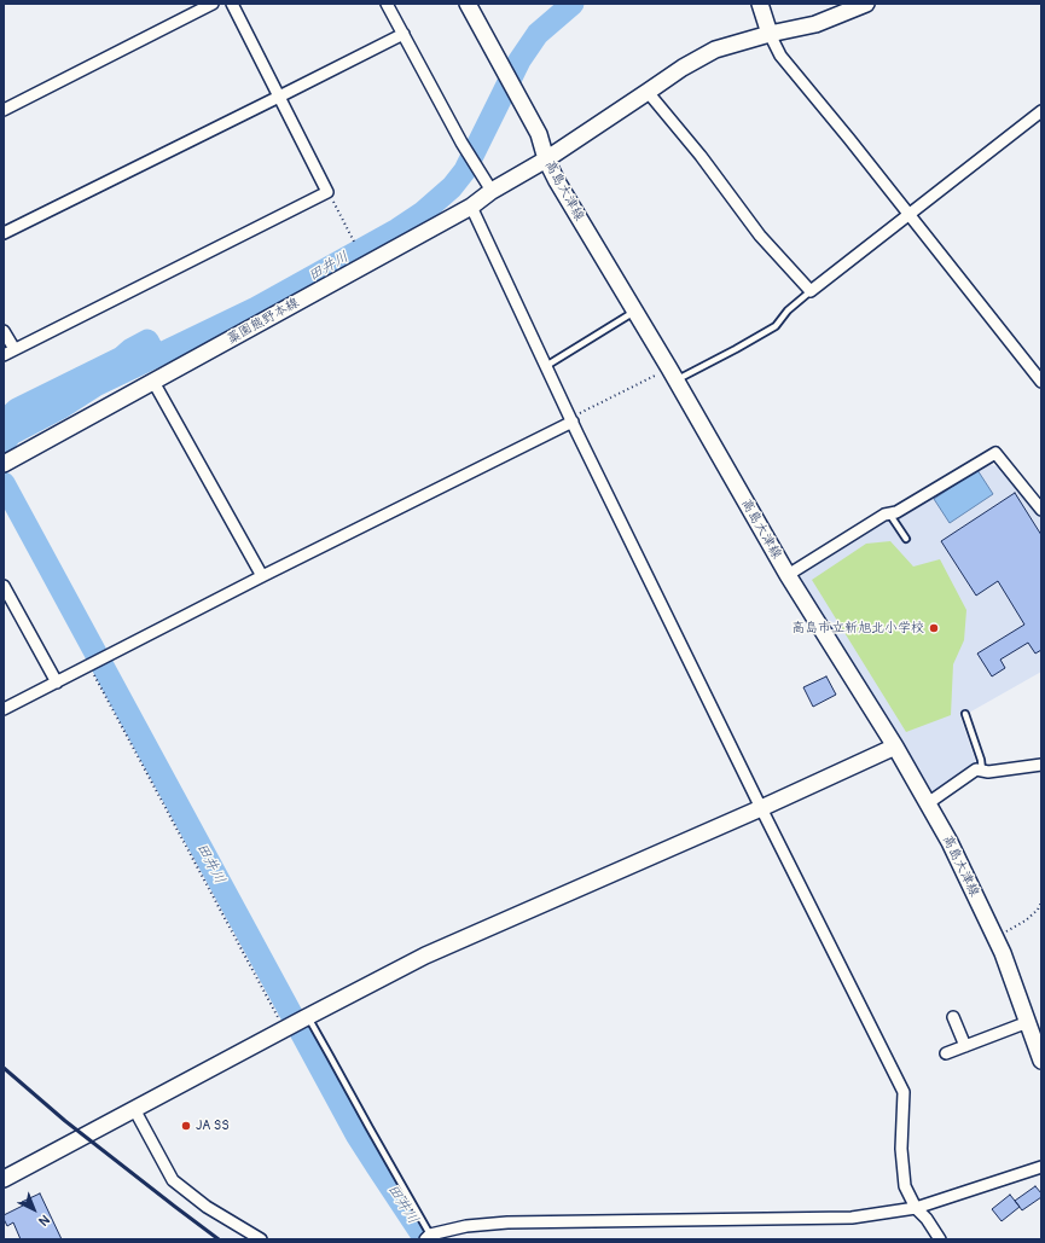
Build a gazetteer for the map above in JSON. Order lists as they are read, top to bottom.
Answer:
{
  "streets": {
    "main road": ["高島大津線", "藁園熊野本線"]
  },
  "crossings": [
    ["高島大津線", "藁園熊野本線"]
  ],
  "water": ["田井川"],
  "places": ["高島市立新旭北小学校", "JA SS"],
  "north": "bottom right"
}
